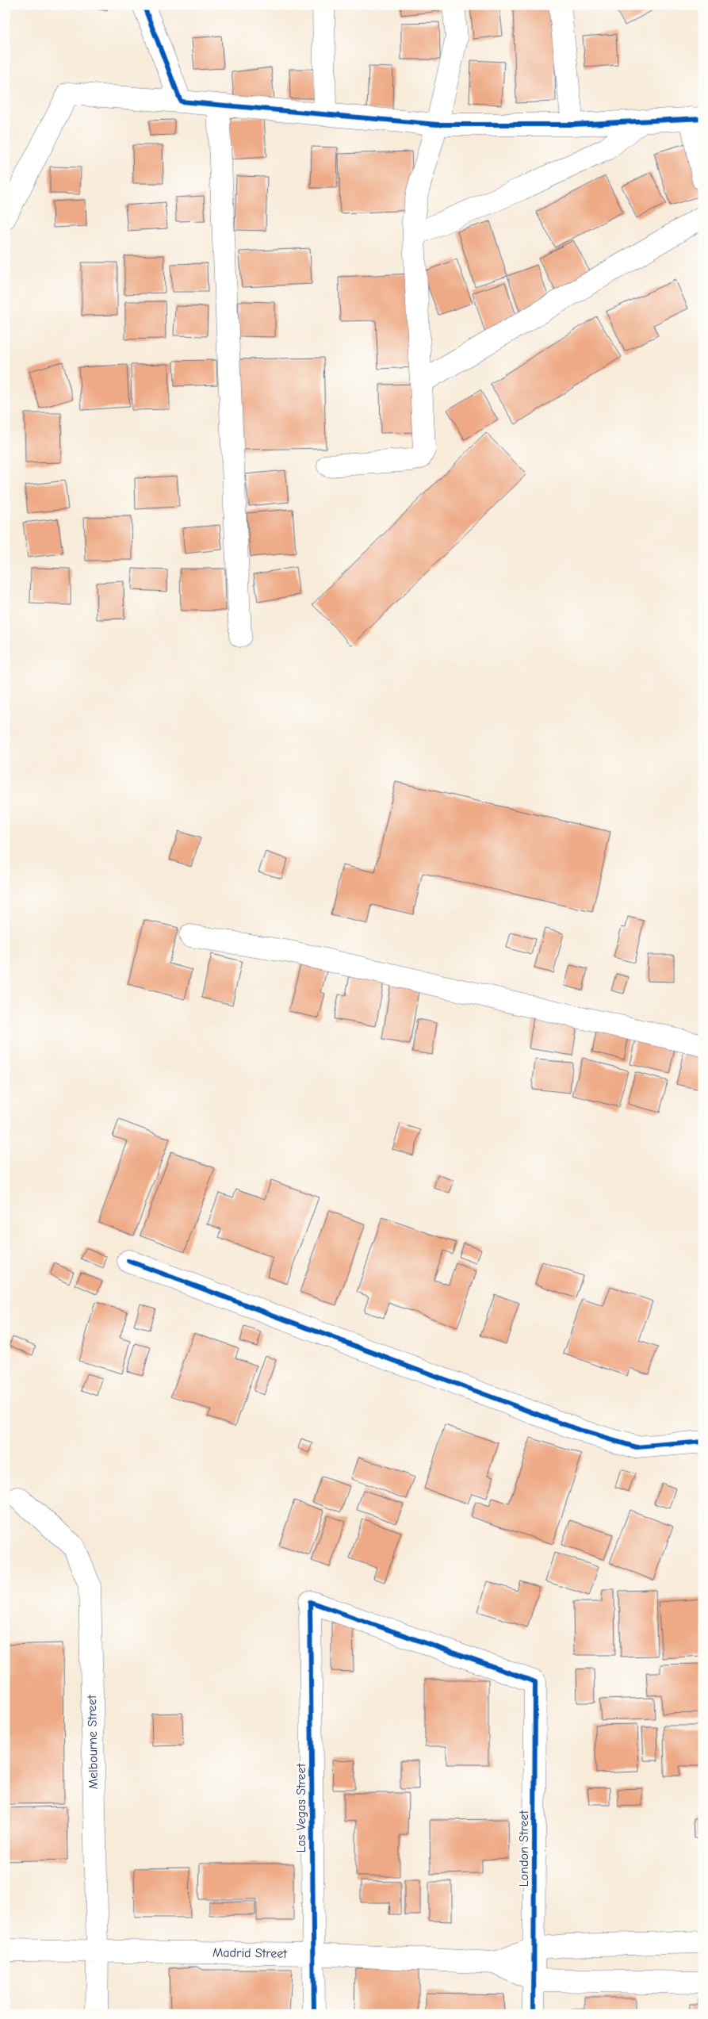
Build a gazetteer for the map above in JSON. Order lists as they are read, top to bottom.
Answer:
{
  "streets": {
    "street": [
      "Melbourne Street",
      "Las Vegas Street",
      "London Street",
      "Madrid Street"
    ]
  },
  "crossings": [
    ["Melbourne Street", "Madrid Street"],
    ["Las Vegas Street", "London Street"],
    ["Las Vegas Street", "Madrid Street"],
    ["London Street", "Madrid Street"]
  ]
}
